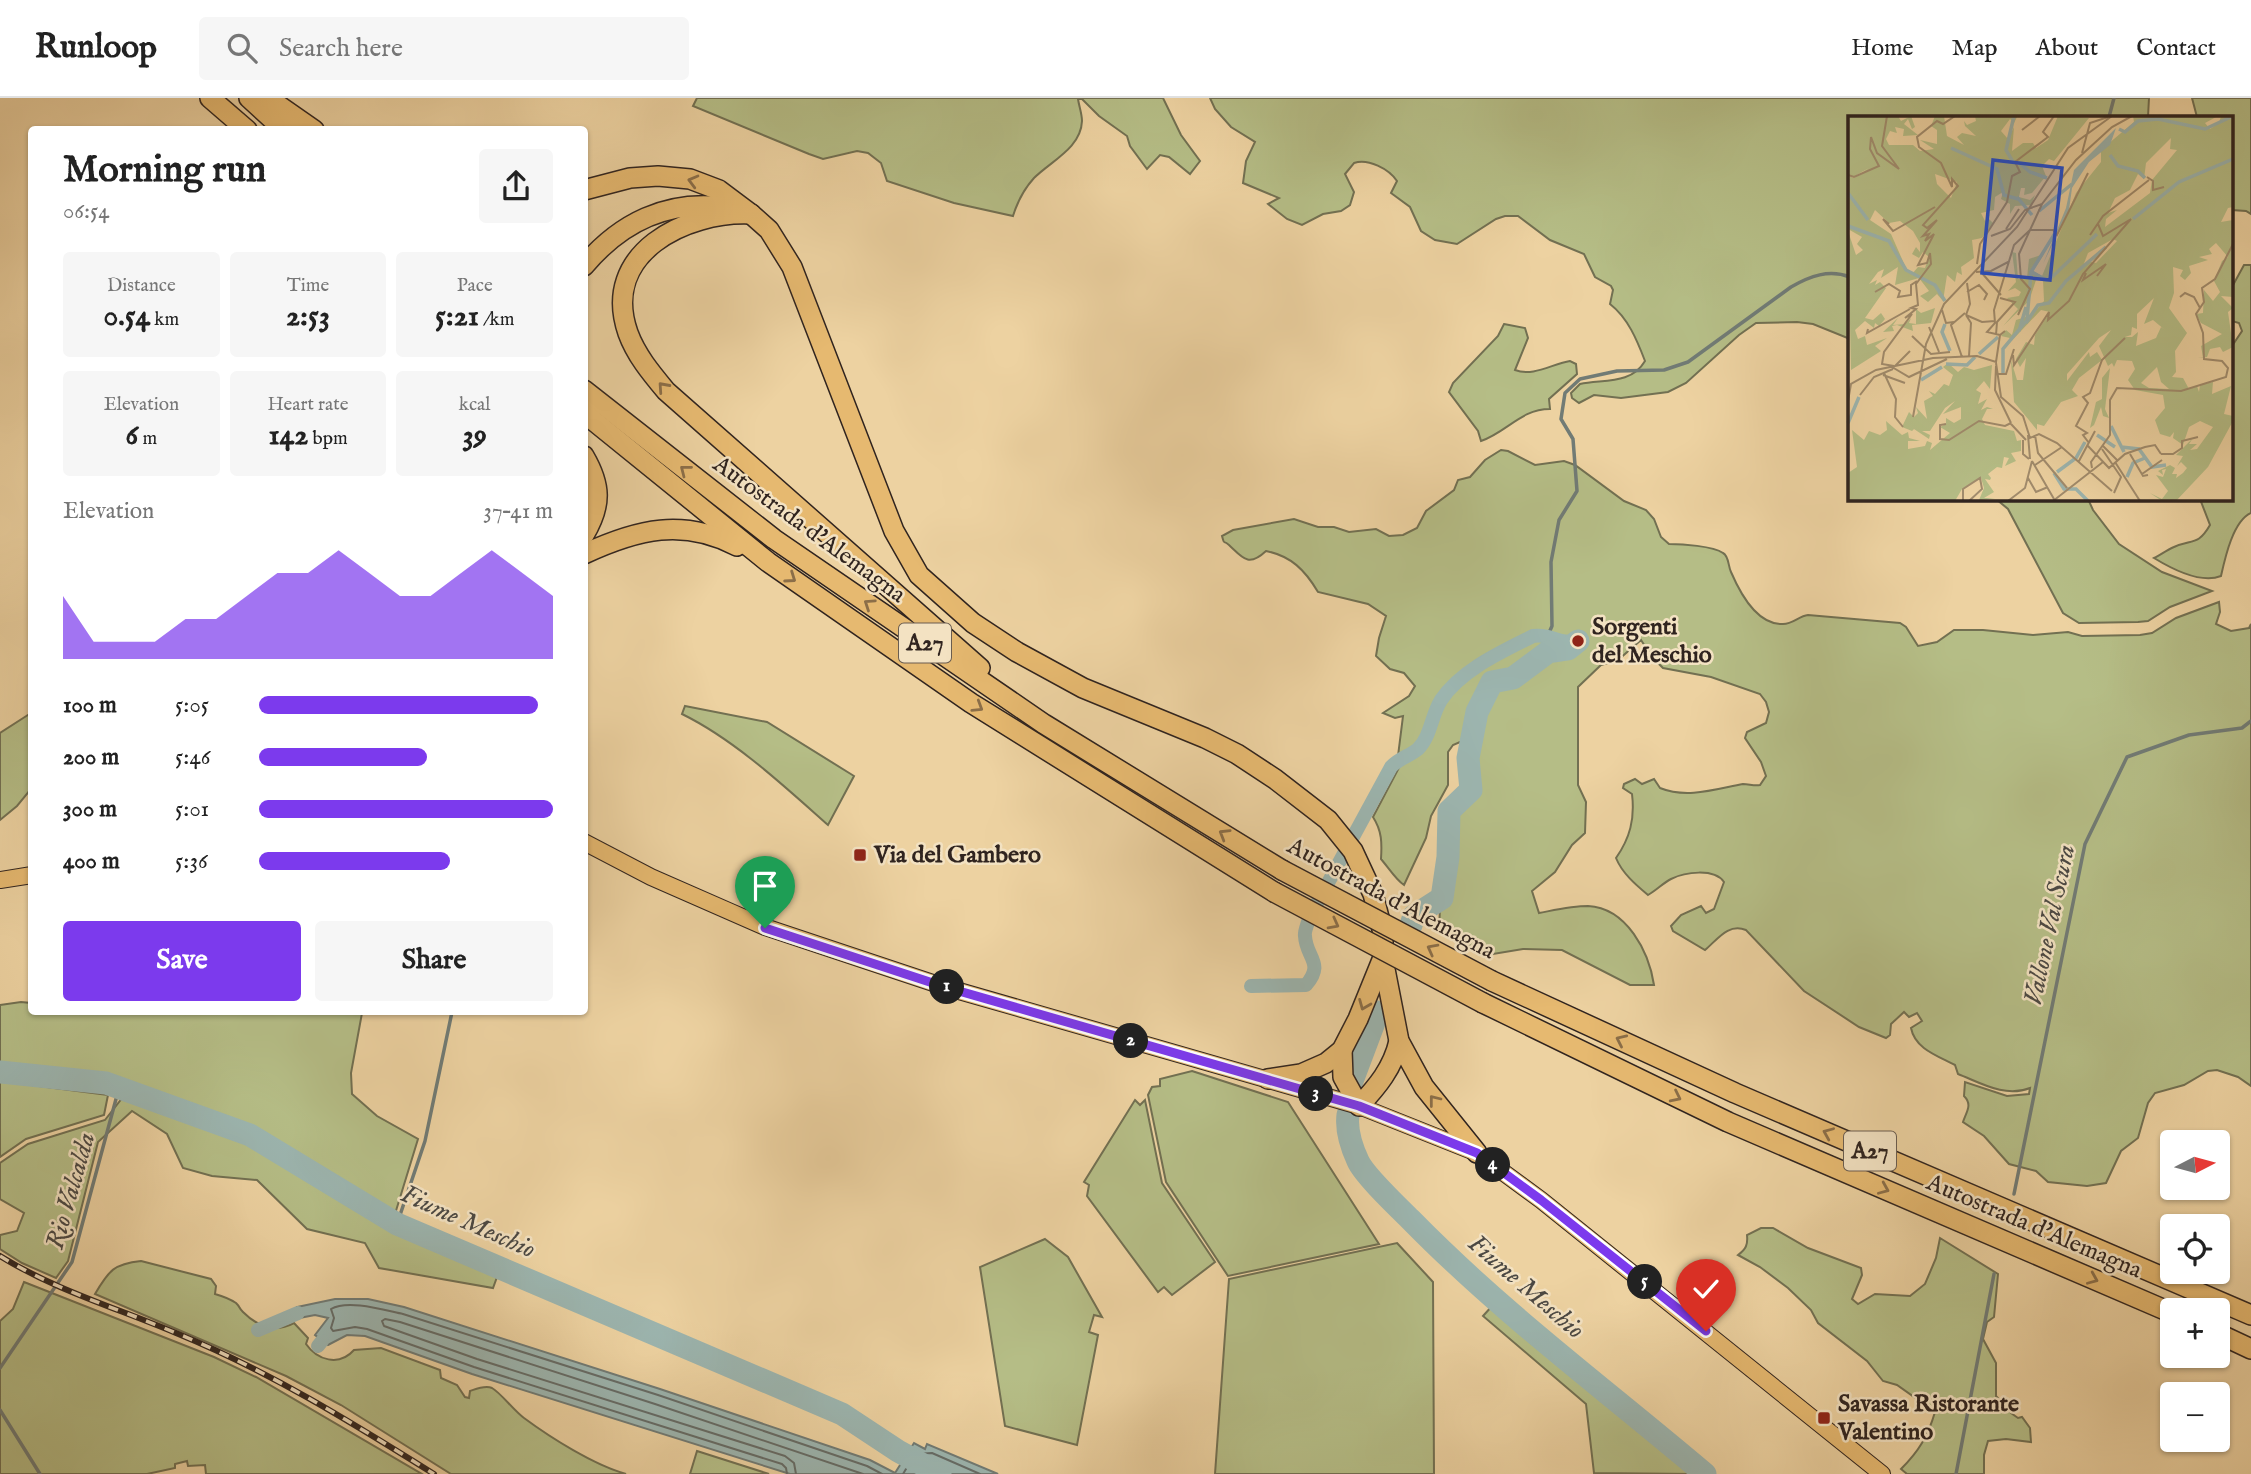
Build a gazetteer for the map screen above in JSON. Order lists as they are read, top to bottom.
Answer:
{
  "streets": {
    "highway": ["Autostrada d'Alemagna", "A27"]
  },
  "crossings": [
    ["Autostrada d'Alemagna", "A27"]
  ],
  "water": ["Vallone Val Scura", "Rio Valcalda", "Fiume Meschio"],
  "places": {
    "other": ["Sorgenti del Meschio"],
    "transit": ["Via del Gambero", "Savassa Ristorante Valentino"]
  },
  "north": "right",
  "page": {
    "header": "Runloop",
    "search": "Search here",
    "nav": [
      "Home",
      "Map",
      "About",
      "Contact"
    ],
    "heading": ["Morning run", "06:54"],
    "stats": [
      ["Distance", "0.54 km"],
      ["Time", "2:53"],
      ["Pace", "5:21 /km"],
      ["Elevation", "6 m"],
      ["Heart rate", "142 bpm"],
      ["kcal", "39"]
    ],
    "chart": ["Elevation", "37–41 m"],
    "list": [
      {
        "name": "100 m",
        "note": "5:05"
      },
      {
        "name": "200 m",
        "note": "5:46"
      },
      {
        "name": "300 m",
        "note": "5:01"
      },
      {
        "name": "400 m",
        "note": "5:36"
      }
    ],
    "buttons": ["Save", "Share"],
    "pins": [
      "1",
      "2",
      "3",
      "4",
      "5"
    ],
    "map_buttons": ["+", "−"]
  }
}
